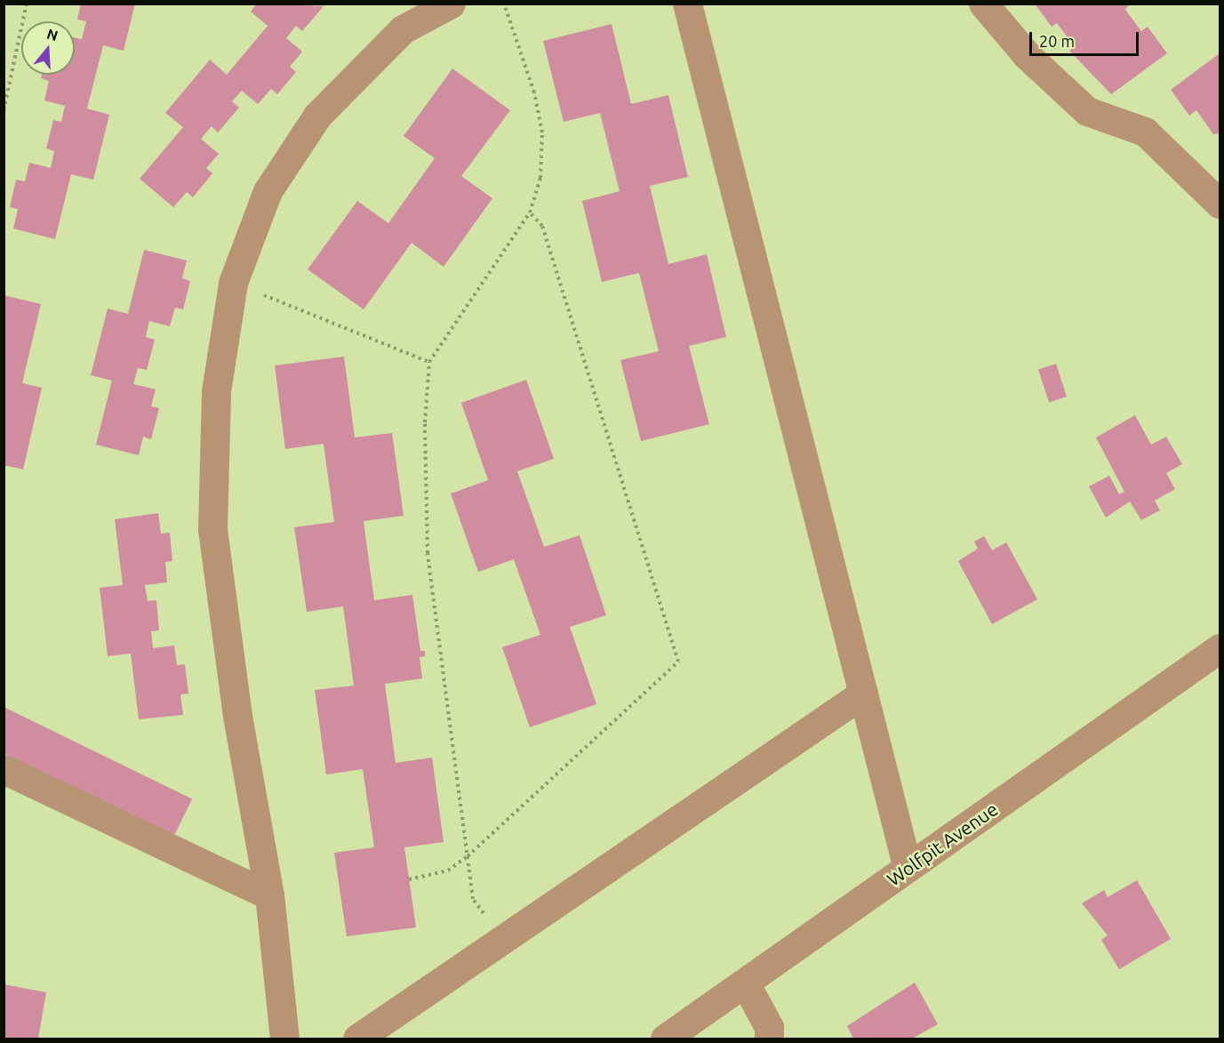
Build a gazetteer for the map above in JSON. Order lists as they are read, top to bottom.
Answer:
{
  "streets": {
    "street": ["Wolfpit Avenue"]
  },
  "scale_bar": "20 m",
  "north": "top"
}
